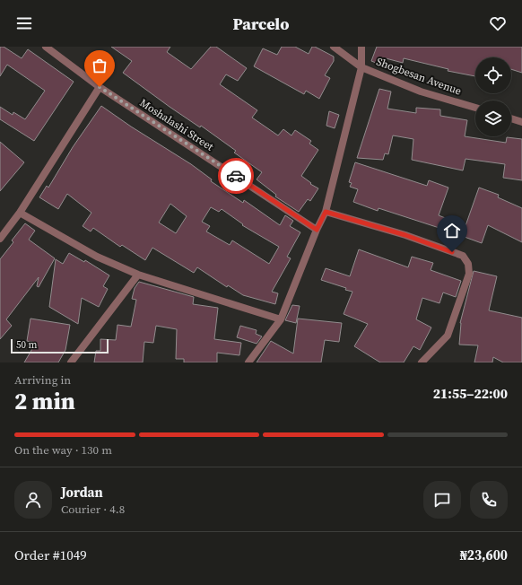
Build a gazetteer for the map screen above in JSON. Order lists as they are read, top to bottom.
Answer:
{
  "streets": {
    "street": ["Shogbesan Avenue", "Moshalashi Street"]
  },
  "scale_bar": "50 m",
  "page": {
    "header": "Parcelo",
    "scale": "50 m",
    "heading": ["2 min", "Arriving in", "21:55–22:00"],
    "panel": [
      "Jordan",
      "Courier · 4.8",
      "Order #1049",
      "₦23,600"
    ],
    "bar": "On the way · 130 m"
  }
}
